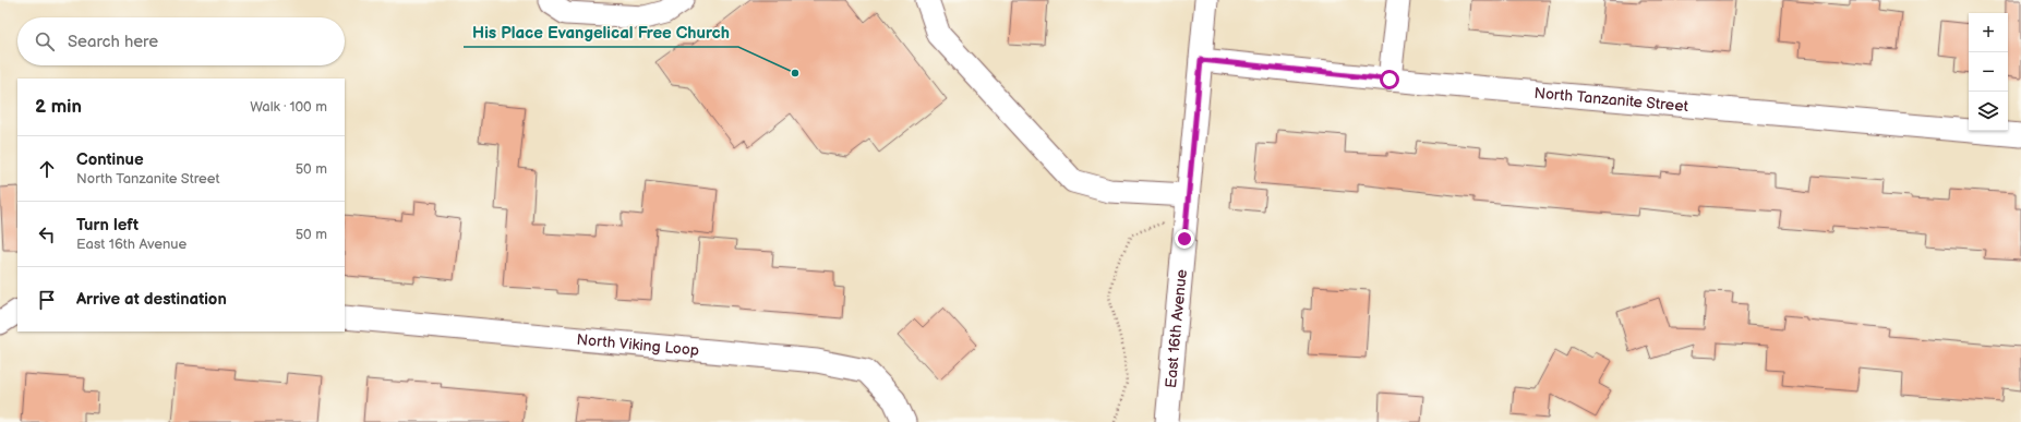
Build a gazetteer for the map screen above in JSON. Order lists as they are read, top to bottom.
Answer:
{
  "streets": {
    "street": ["North Tanzanite Street", "East 16th Avenue", "North Viking Loop"]
  },
  "crossings": [
    ["North Tanzanite Street", "East 16th Avenue"]
  ],
  "places": ["His Place Evangelical Free Church"],
  "page": {
    "map_buttons": ["+", "−"],
    "search": "Search here",
    "heading": ["2 min", "Walk · 100 m"],
    "list": [
      ["Continue", "North Tanzanite Street", "50 m"],
      ["Turn left", "East 16th Avenue", "50 m"],
      "Arrive at destination"
    ]
  }
}
